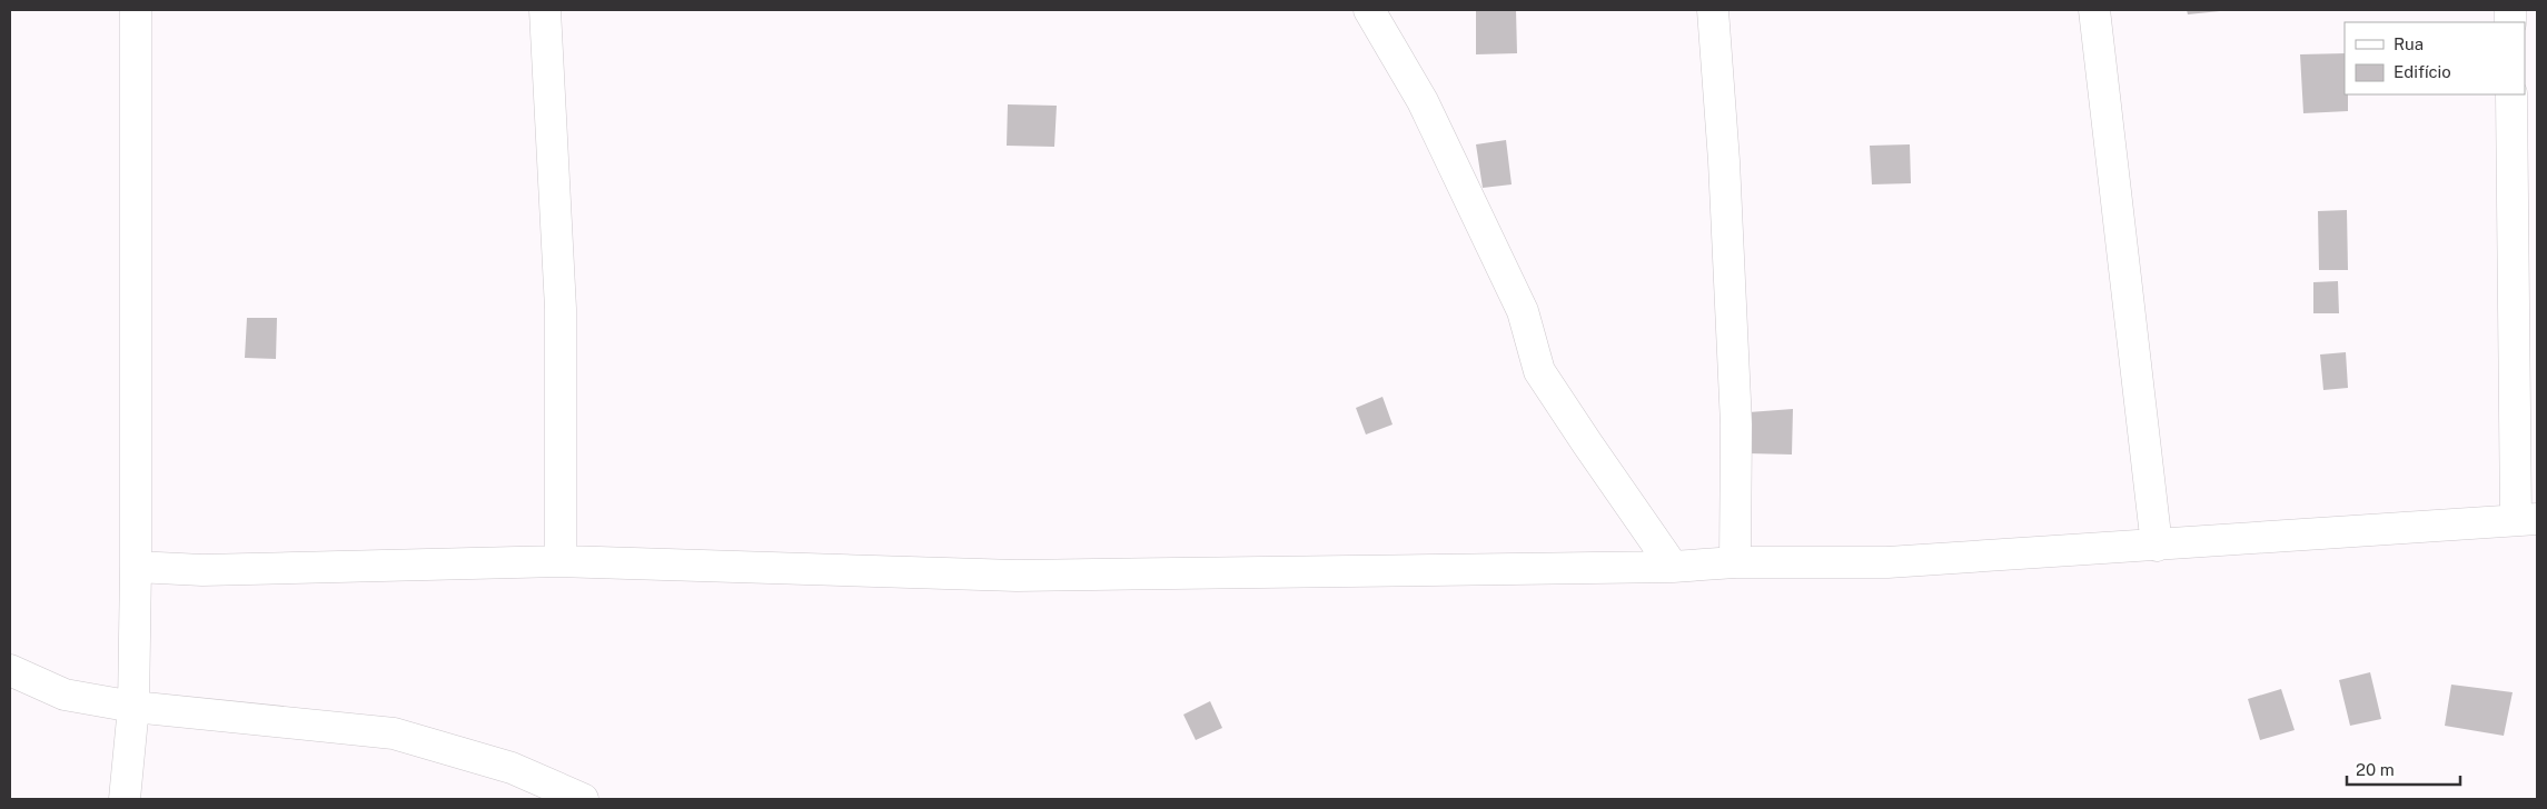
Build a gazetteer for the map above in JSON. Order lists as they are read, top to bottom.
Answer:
{
  "legend": ["Rua", "Edifício"],
  "scale_bar": "20 m"
}
